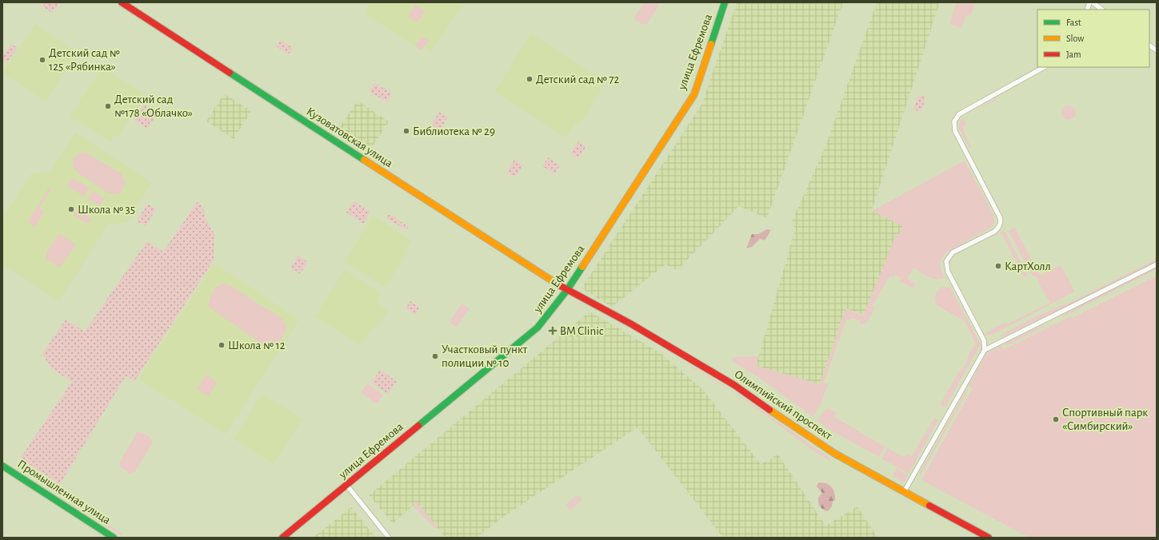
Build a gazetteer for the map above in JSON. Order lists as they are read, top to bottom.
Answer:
{
  "streets": {
    "street": [
      "улица Ефремова",
      "Кузоватовская улица",
      "Олимпийский проспект",
      "Промышленная улица"
    ]
  },
  "crossings": [
    ["улица Ефремова", "Кузоватовская улица"],
    ["улица Ефремова", "Олимпийский проспект"],
    ["Кузоватовская улица", "Олимпийский проспект"]
  ],
  "places": {
    "other": [
      "Детский сад № 125 «Рябинка»",
      "Детский сад № 72",
      "Детский сад №178 «Облачко»",
      "Библиотека № 29",
      "Школа № 35",
      "КартХолл",
      "Школа № 12",
      "Участковый пункт полиции № 10",
      "Спортивный парк «Симбирский»"
    ],
    "health": ["BM Clinic"]
  },
  "legend": ["Fast", "Slow", "Jam"]
}
